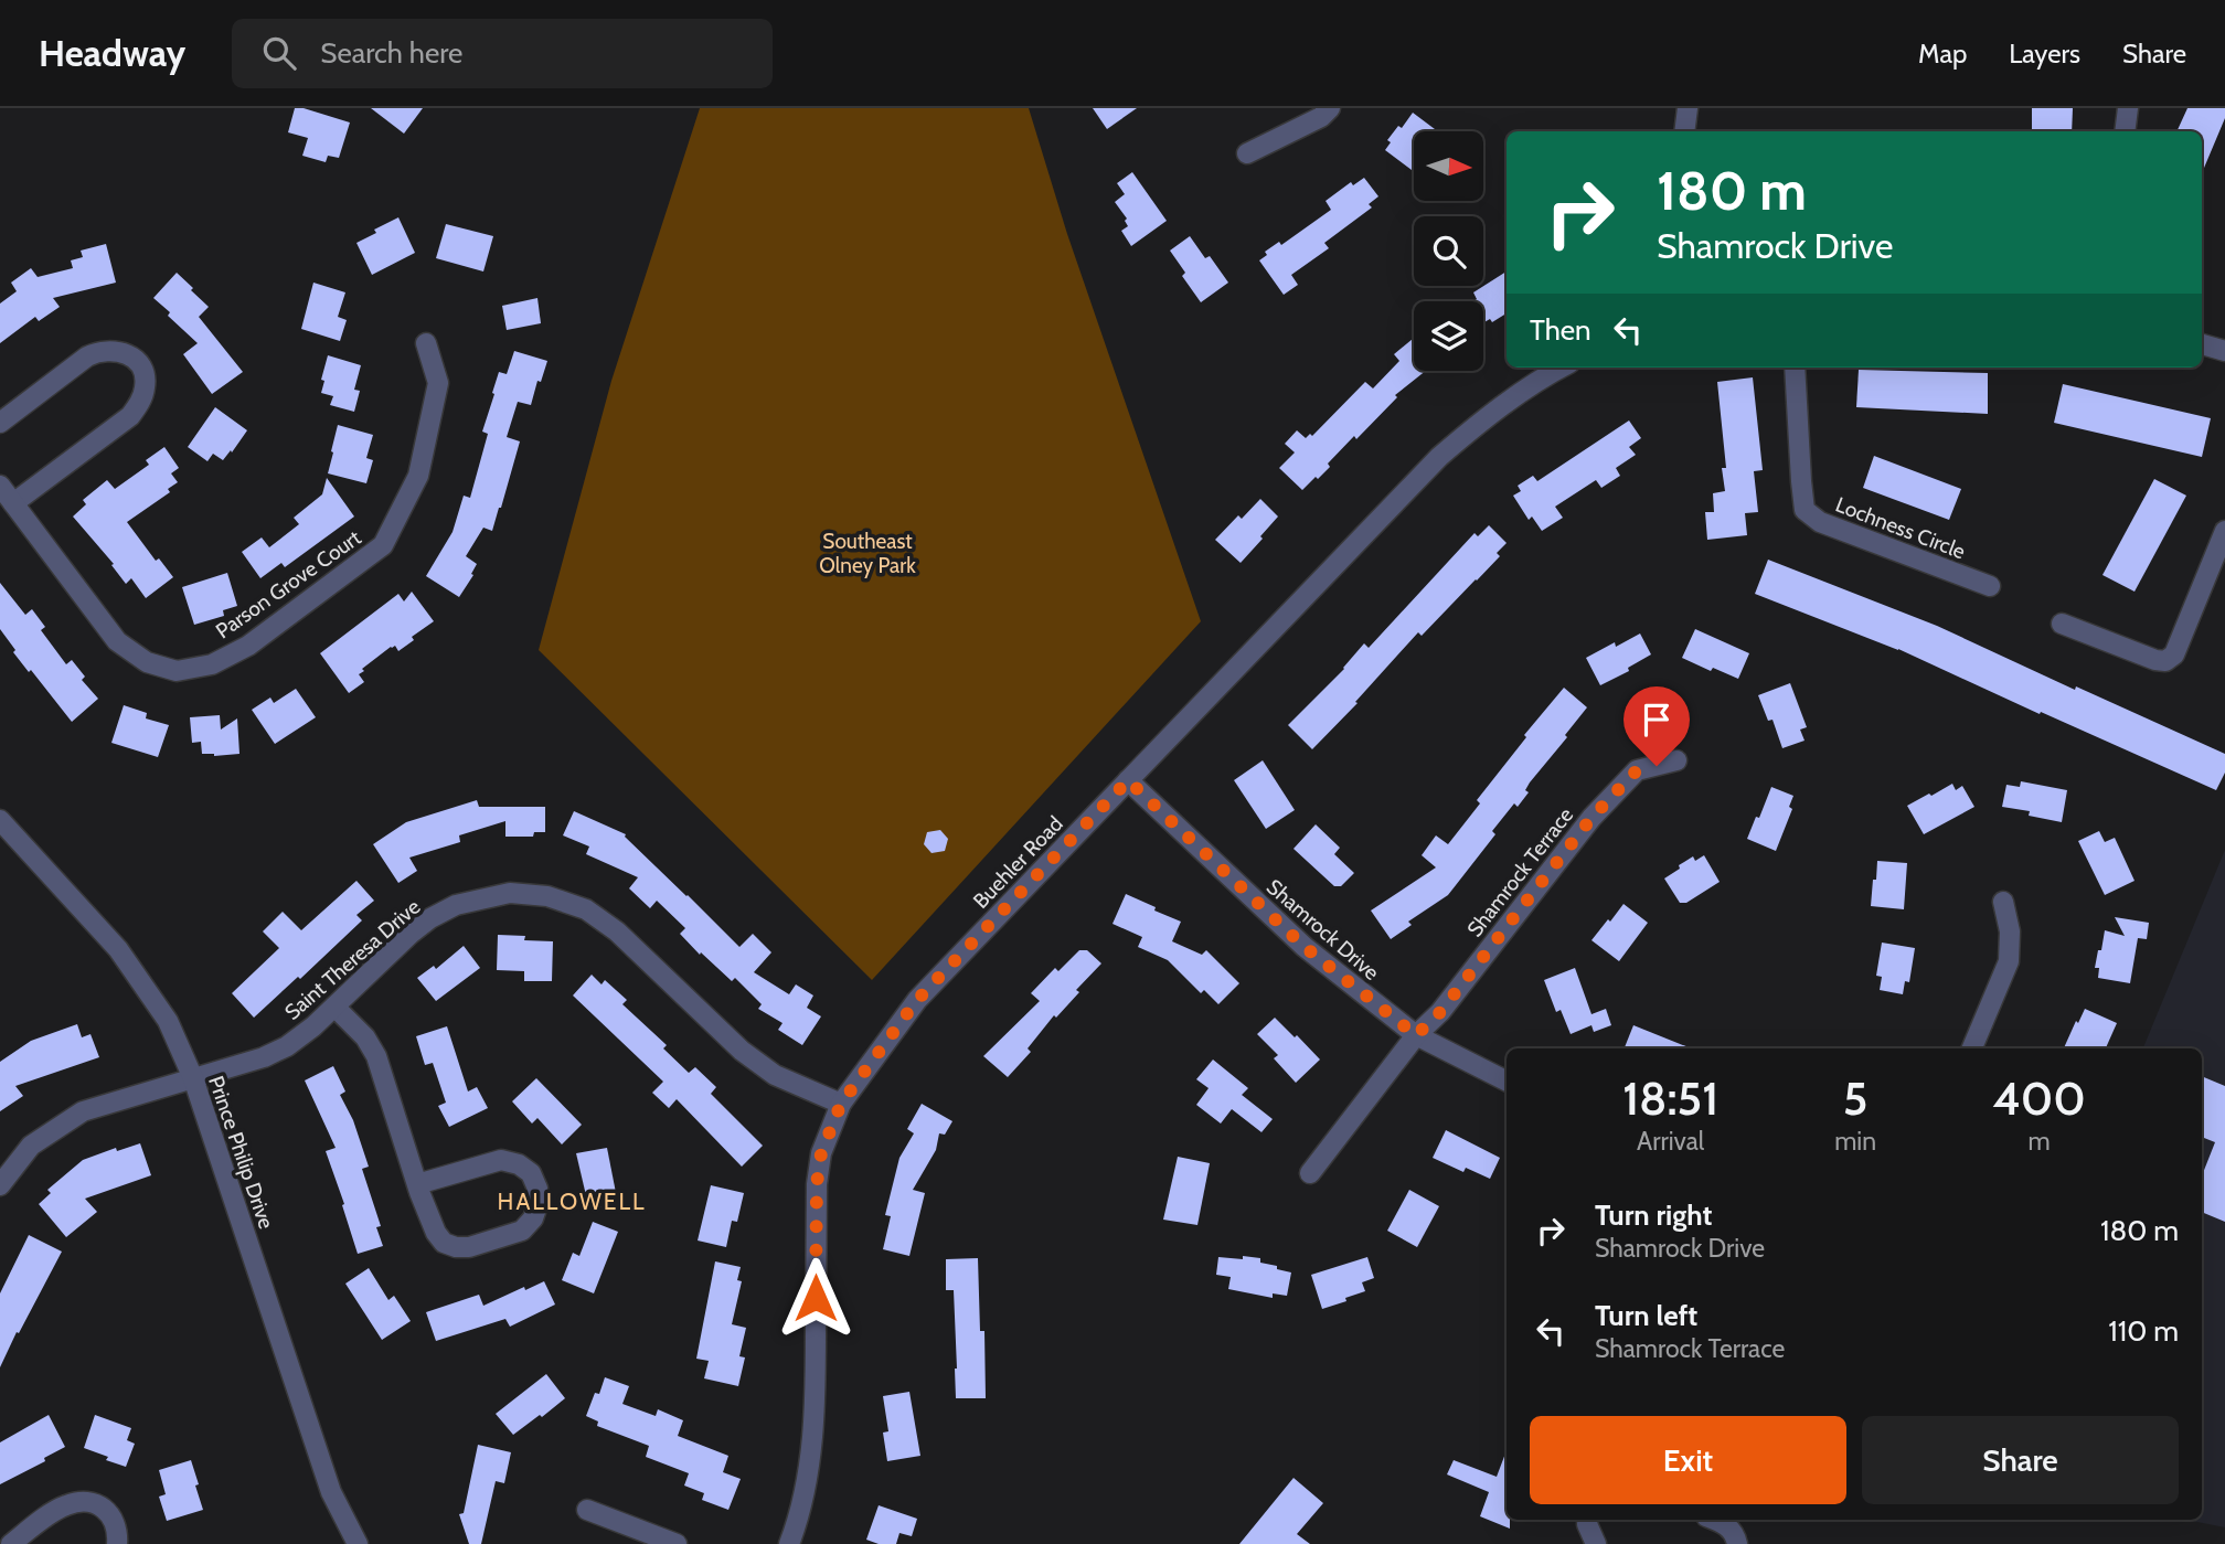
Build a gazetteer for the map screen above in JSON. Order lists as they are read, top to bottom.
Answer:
{
  "streets": {
    "street": [
      "Lochness Circle",
      "Parson Grove Court",
      "Buehler Road",
      "Shamrock Terrace",
      "Shamrock Drive",
      "Saint Theresa Drive",
      "Prince Philip Drive"
    ]
  },
  "crossings": [
    ["Buehler Road", "Shamrock Drive"],
    ["Buehler Road", "Saint Theresa Drive"],
    ["Shamrock Terrace", "Shamrock Drive"],
    ["Saint Theresa Drive", "Prince Philip Drive"]
  ],
  "districts": ["HALLOWELL"],
  "parks": ["Southeast Olney Park"],
  "north": "right",
  "page": {
    "header": "Headway",
    "search": "Search here",
    "nav": ["Map", "Layers", "Share"],
    "turn": ["180 m", "Shamrock Drive"],
    "then": "Then",
    "eta": [
      "18:51",
      "Arrival",
      "5",
      "min",
      "400",
      "m"
    ],
    "list": [
      {
        "name": "Turn right",
        "note": "Shamrock Drive",
        "value": "180 m"
      },
      {
        "name": "Turn left",
        "note": "Shamrock Terrace",
        "value": "110 m"
      }
    ],
    "buttons": ["Exit", "Share"]
  }
}
